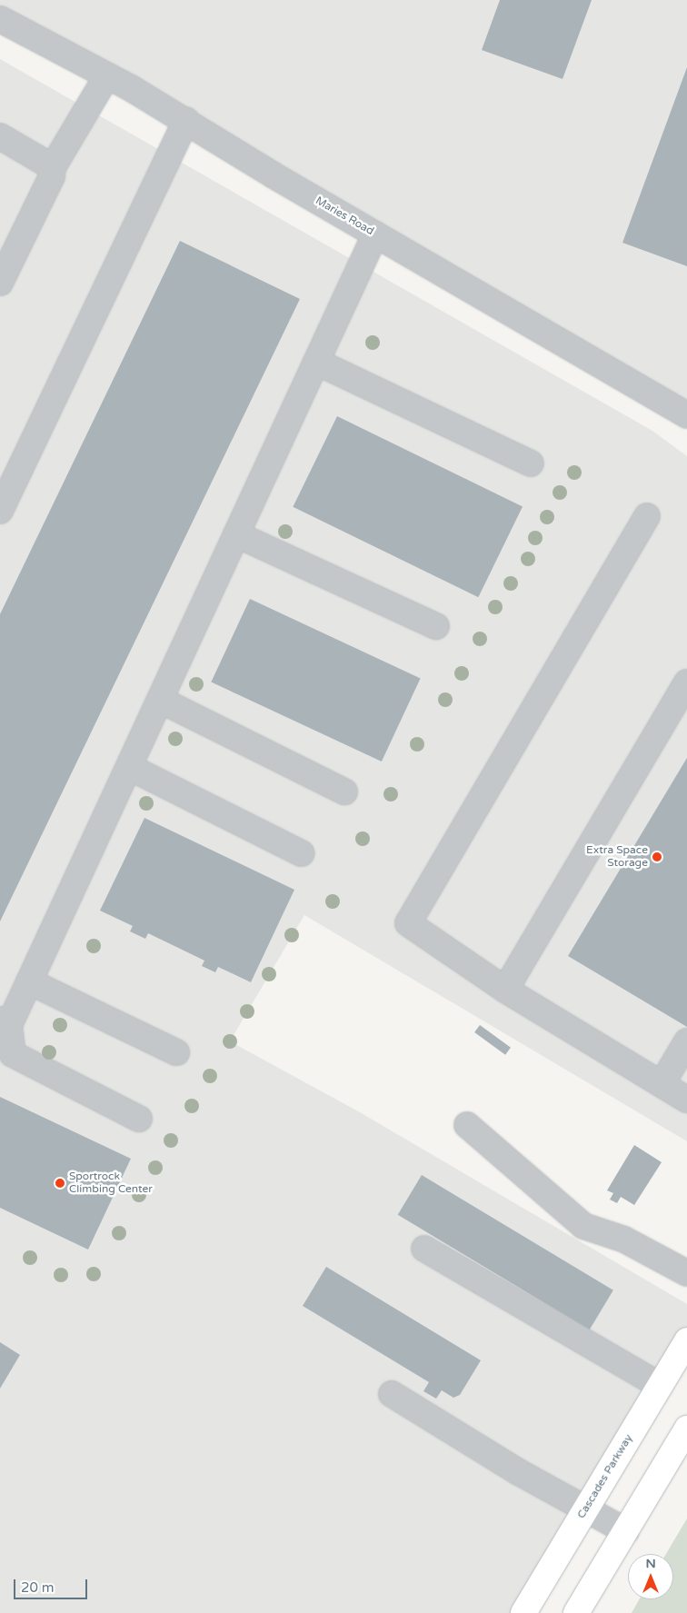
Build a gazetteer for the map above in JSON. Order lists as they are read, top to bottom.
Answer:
{
  "streets": {
    "main road": ["Cascades Parkway"],
    "street": ["Maries Road"]
  },
  "places": ["Extra Space Storage", "Sportrock Climbing Center"],
  "scale_bar": "20 m",
  "north": "top"
}
